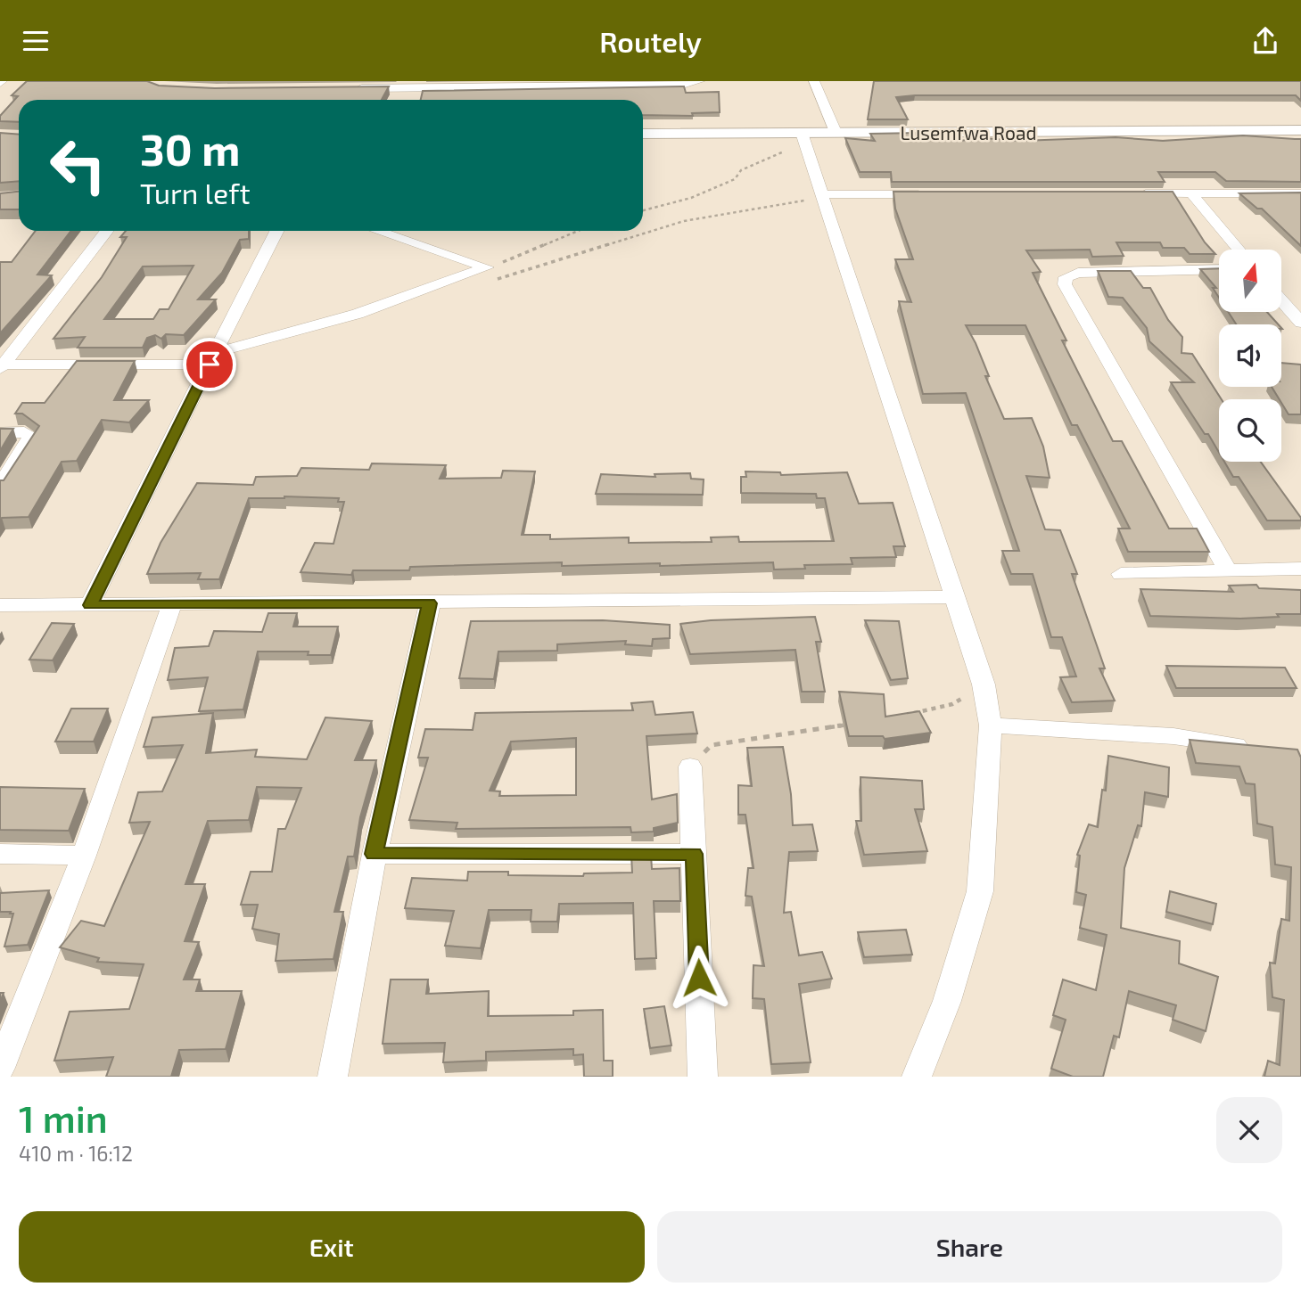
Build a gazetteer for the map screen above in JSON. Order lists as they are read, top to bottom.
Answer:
{
  "streets": {
    "street": ["Lusemfwa Road"]
  },
  "north": "top",
  "page": {
    "header": "Routely",
    "turn": ["30 m", "Turn left"],
    "heading": ["1 min", "410 m · 16:12"],
    "buttons": ["Exit", "Share"]
  }
}
